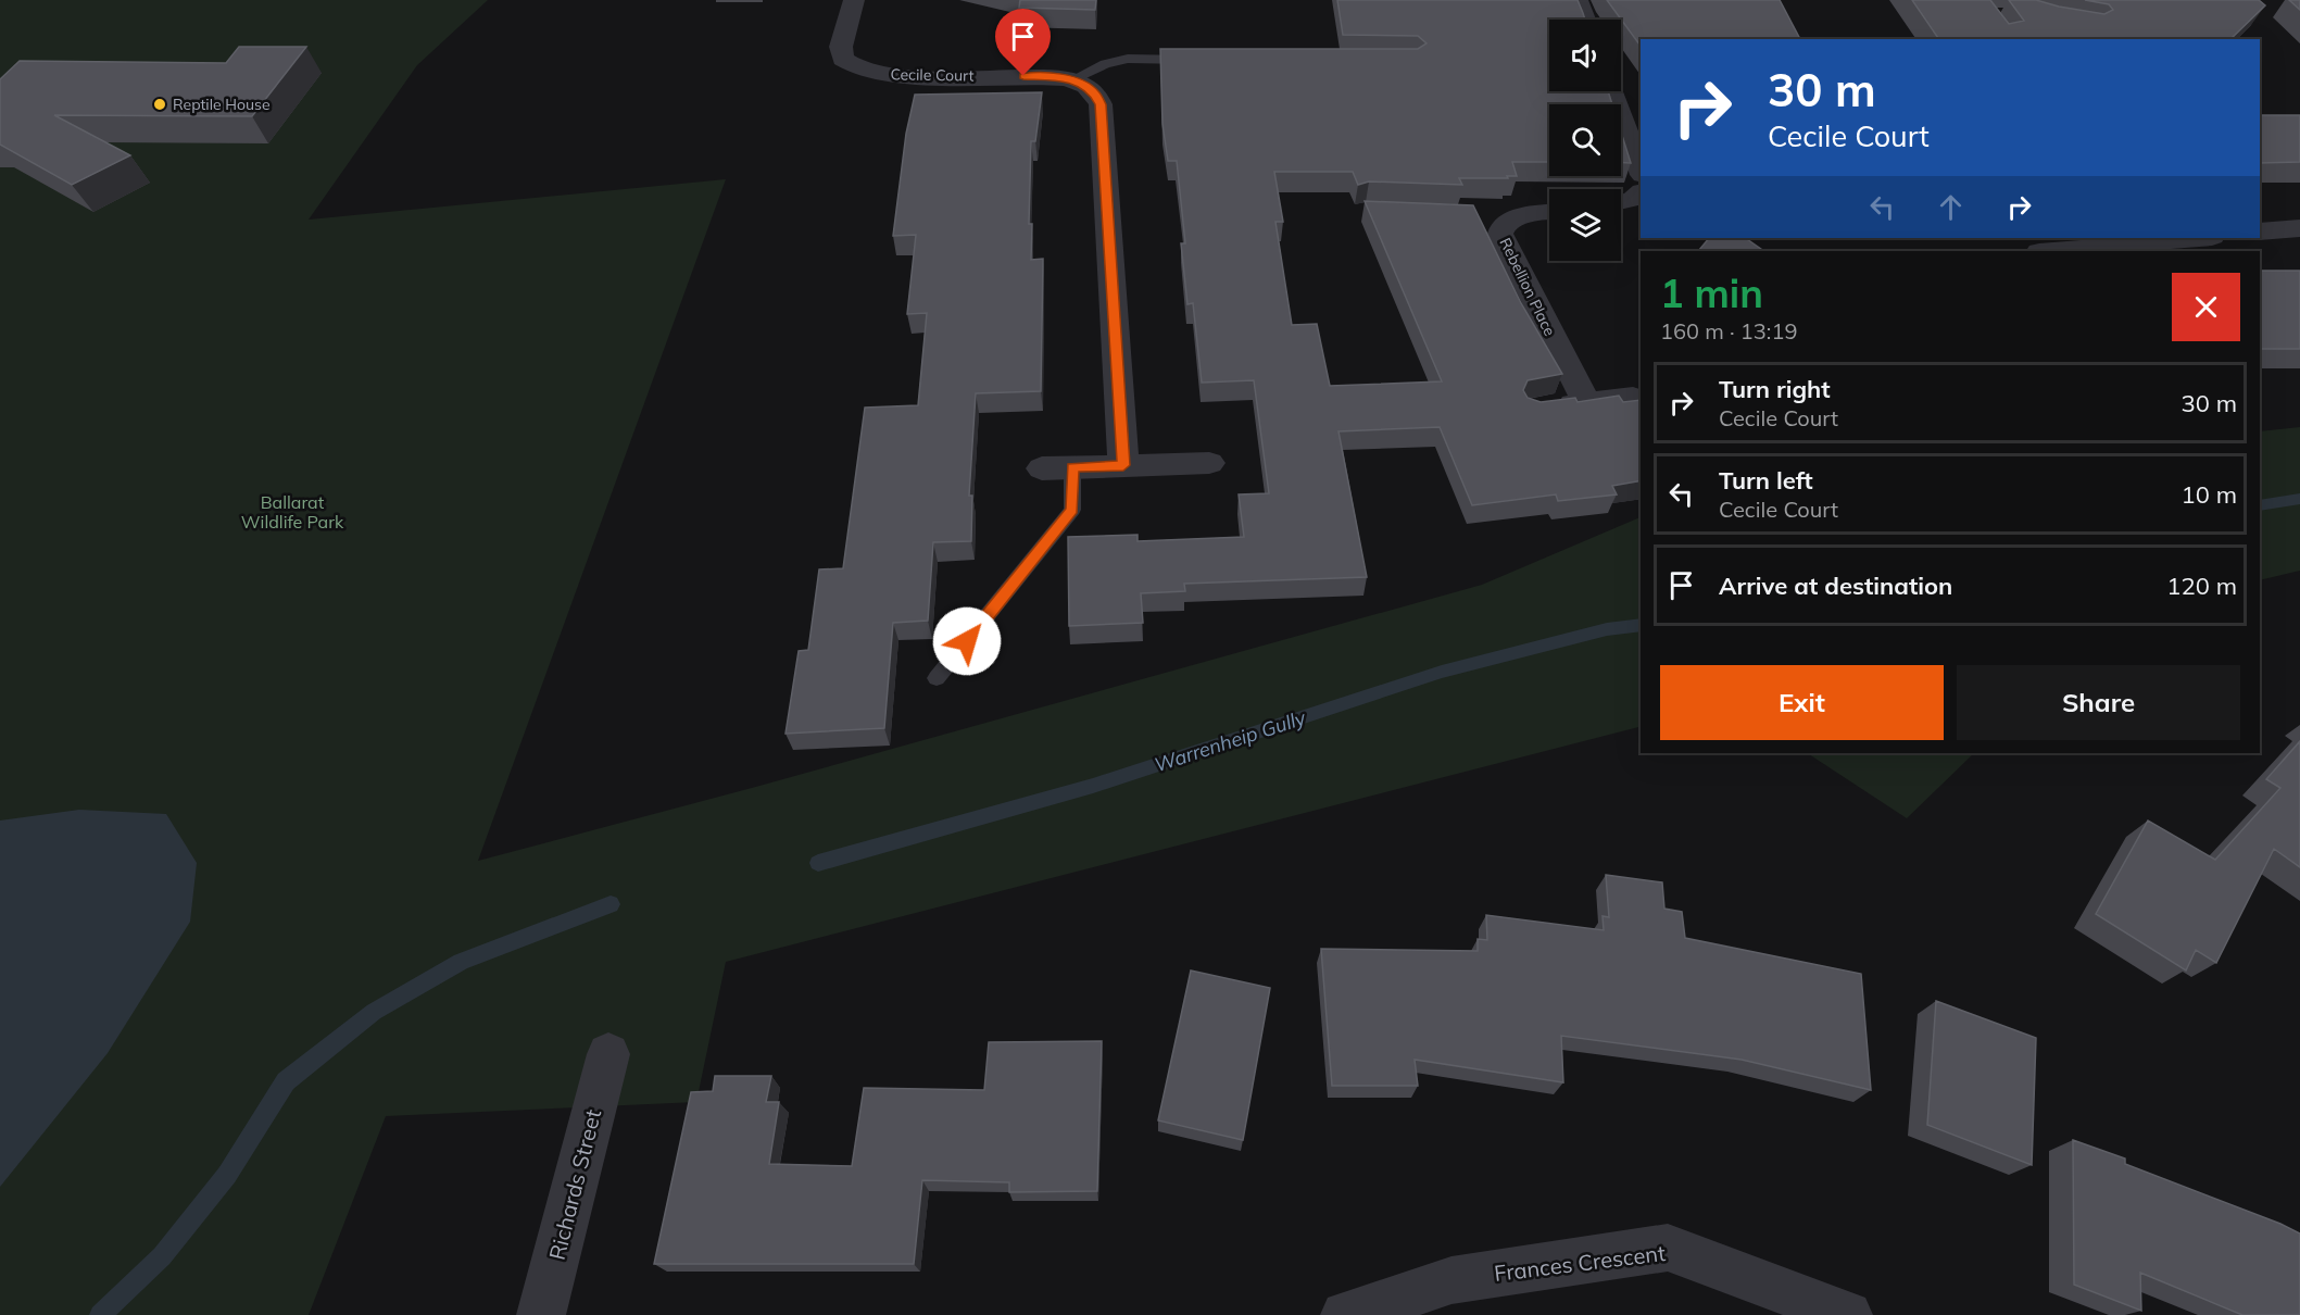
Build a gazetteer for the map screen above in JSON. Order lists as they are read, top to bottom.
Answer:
{
  "streets": {
    "street": [
      "Cecile Court",
      "Rebellion Place",
      "Richards Street",
      "Frances Crescent"
    ]
  },
  "water": ["Warrenheip Gully"],
  "parks": ["Ballarat Wildlife Park"],
  "places": ["Reptile House"],
  "page": {
    "turn": ["30 m", "Cecile Court"],
    "heading": ["1 min", "160 m · 13:19"],
    "list": [
      {
        "name": "Turn right",
        "note": "Cecile Court",
        "value": "30 m"
      },
      {
        "name": "Turn left",
        "note": "Cecile Court",
        "value": "10 m"
      },
      {
        "name": "Arrive at destination",
        "value": "120 m"
      }
    ],
    "buttons": ["Exit", "Share"]
  }
}
